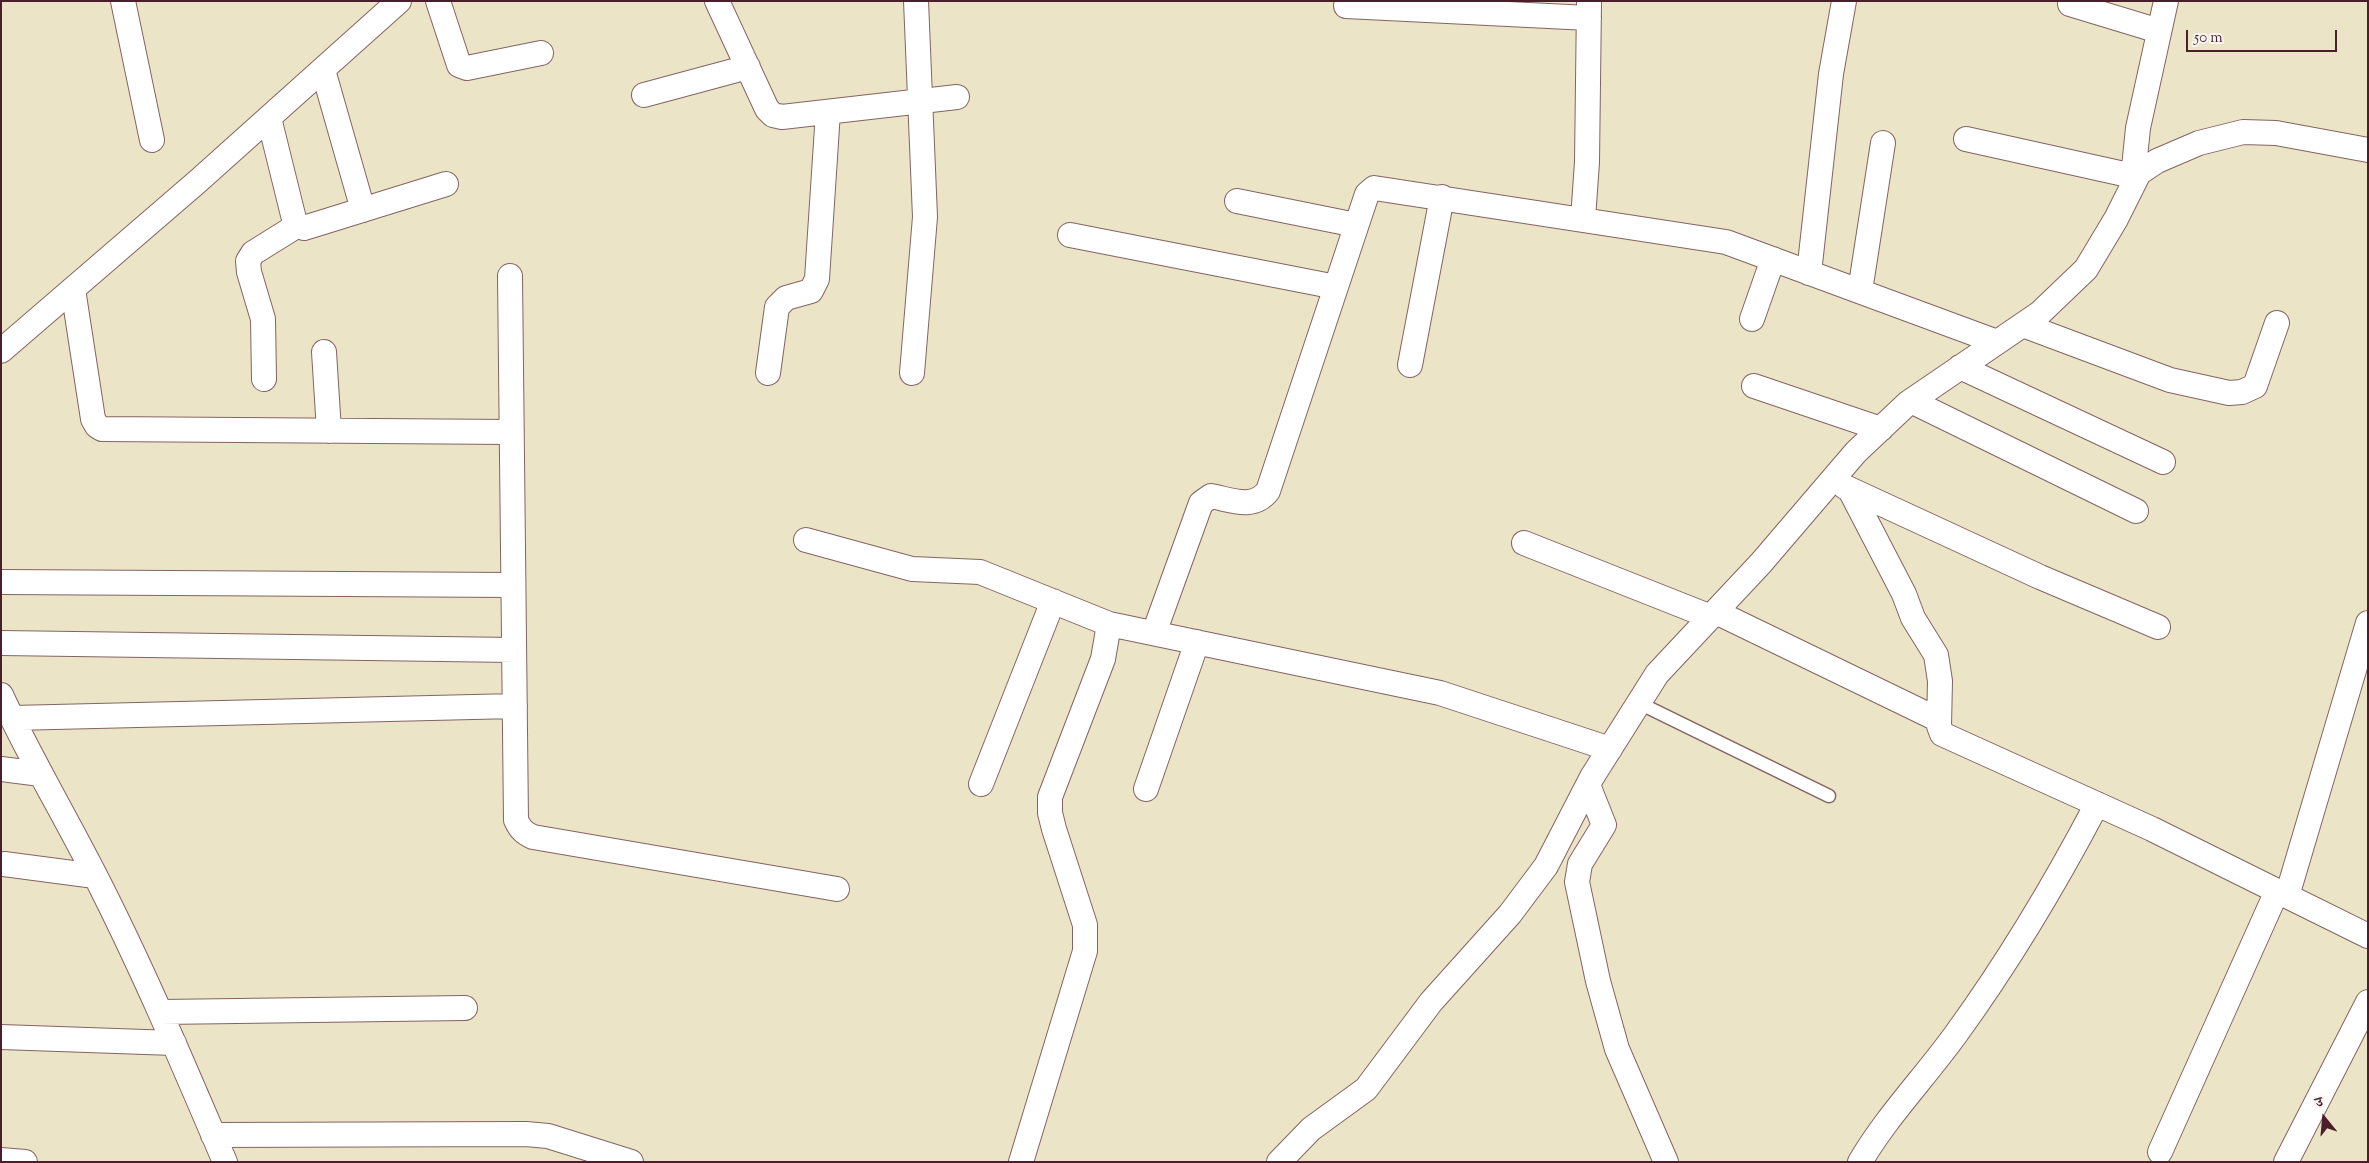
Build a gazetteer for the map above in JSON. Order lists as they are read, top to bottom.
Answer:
{
  "scale_bar": "50 m",
  "north": "top"
}
